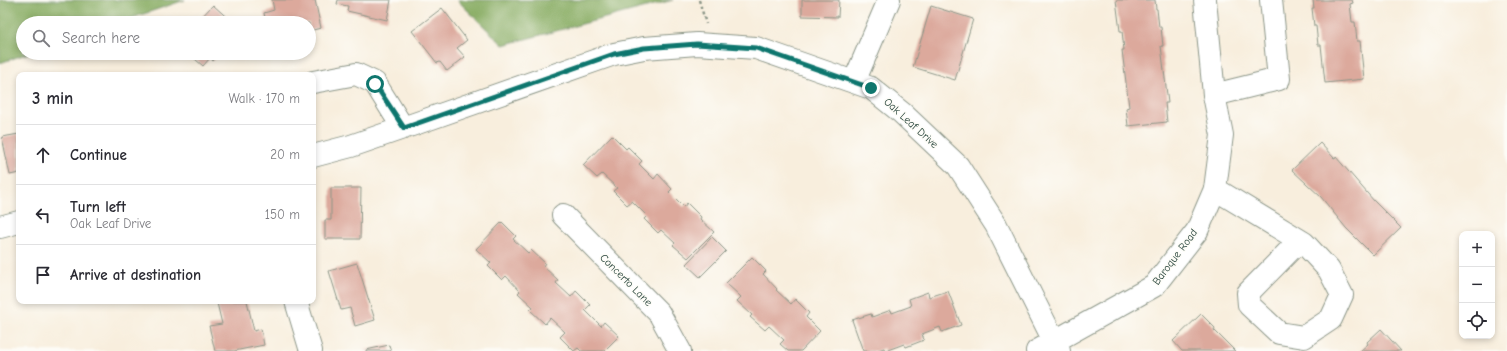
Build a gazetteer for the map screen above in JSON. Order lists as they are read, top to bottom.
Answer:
{
  "streets": {
    "street": ["Oak Leaf Drive", "Baroque Road", "Concerto Lane"]
  },
  "crossings": [
    ["Oak Leaf Drive", "Baroque Road"]
  ],
  "page": {
    "search": "Search here",
    "heading": ["3 min", "Walk · 170 m"],
    "list": [
      ["Continue", "20 m"],
      ["Turn left", "Oak Leaf Drive", "150 m"],
      "Arrive at destination"
    ],
    "map_buttons": ["+", "−"]
  }
}
